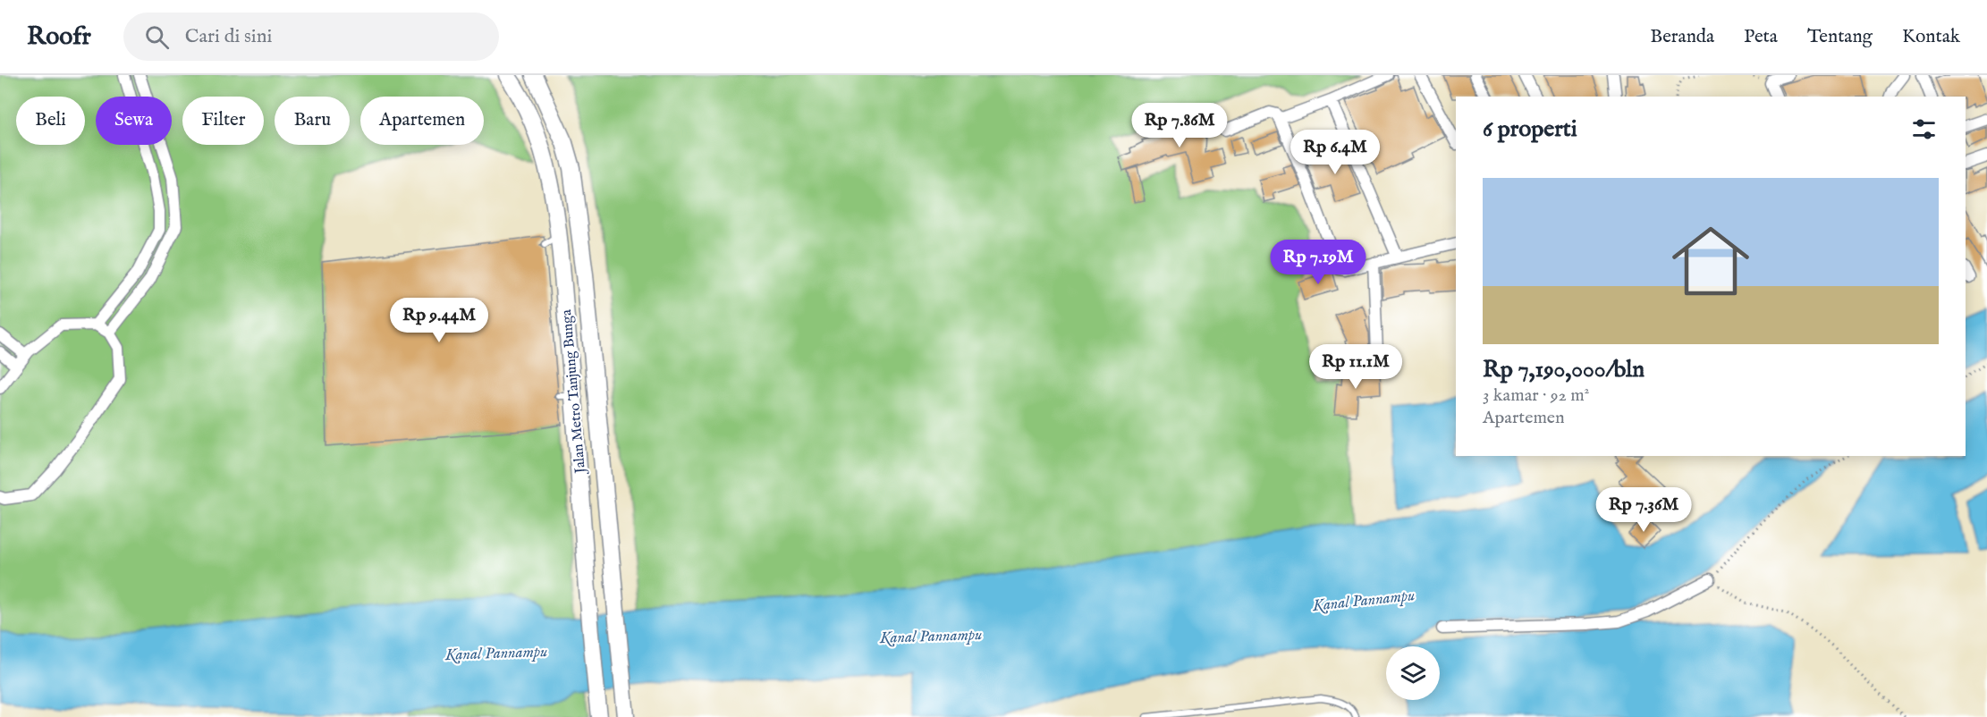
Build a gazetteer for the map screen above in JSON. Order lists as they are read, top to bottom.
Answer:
{
  "streets": {
    "main road": ["Jalan Metro Tanjung Bunga"]
  },
  "water": ["Kanal Pannampu"],
  "page": {
    "header": "Roofr",
    "search": "Cari di sini",
    "nav": [
      "Beranda",
      "Peta",
      "Tentang",
      "Kontak"
    ],
    "chip": [
      "Beli",
      "Sewa",
      "Filter",
      "Baru",
      "Apartemen"
    ],
    "heading": "6 properti",
    "price": [
      "Rp 7.86M",
      "Rp 6.4M",
      "Rp 7.19M",
      "Rp 9.44M",
      "Rp 11.1M",
      "Rp 7.36M"
    ],
    "list": [
      {
        "name": "Rp 7,190,000/bln",
        "note": "3 kamar · 92 m² · Apartemen"
      }
    ]
  }
}
